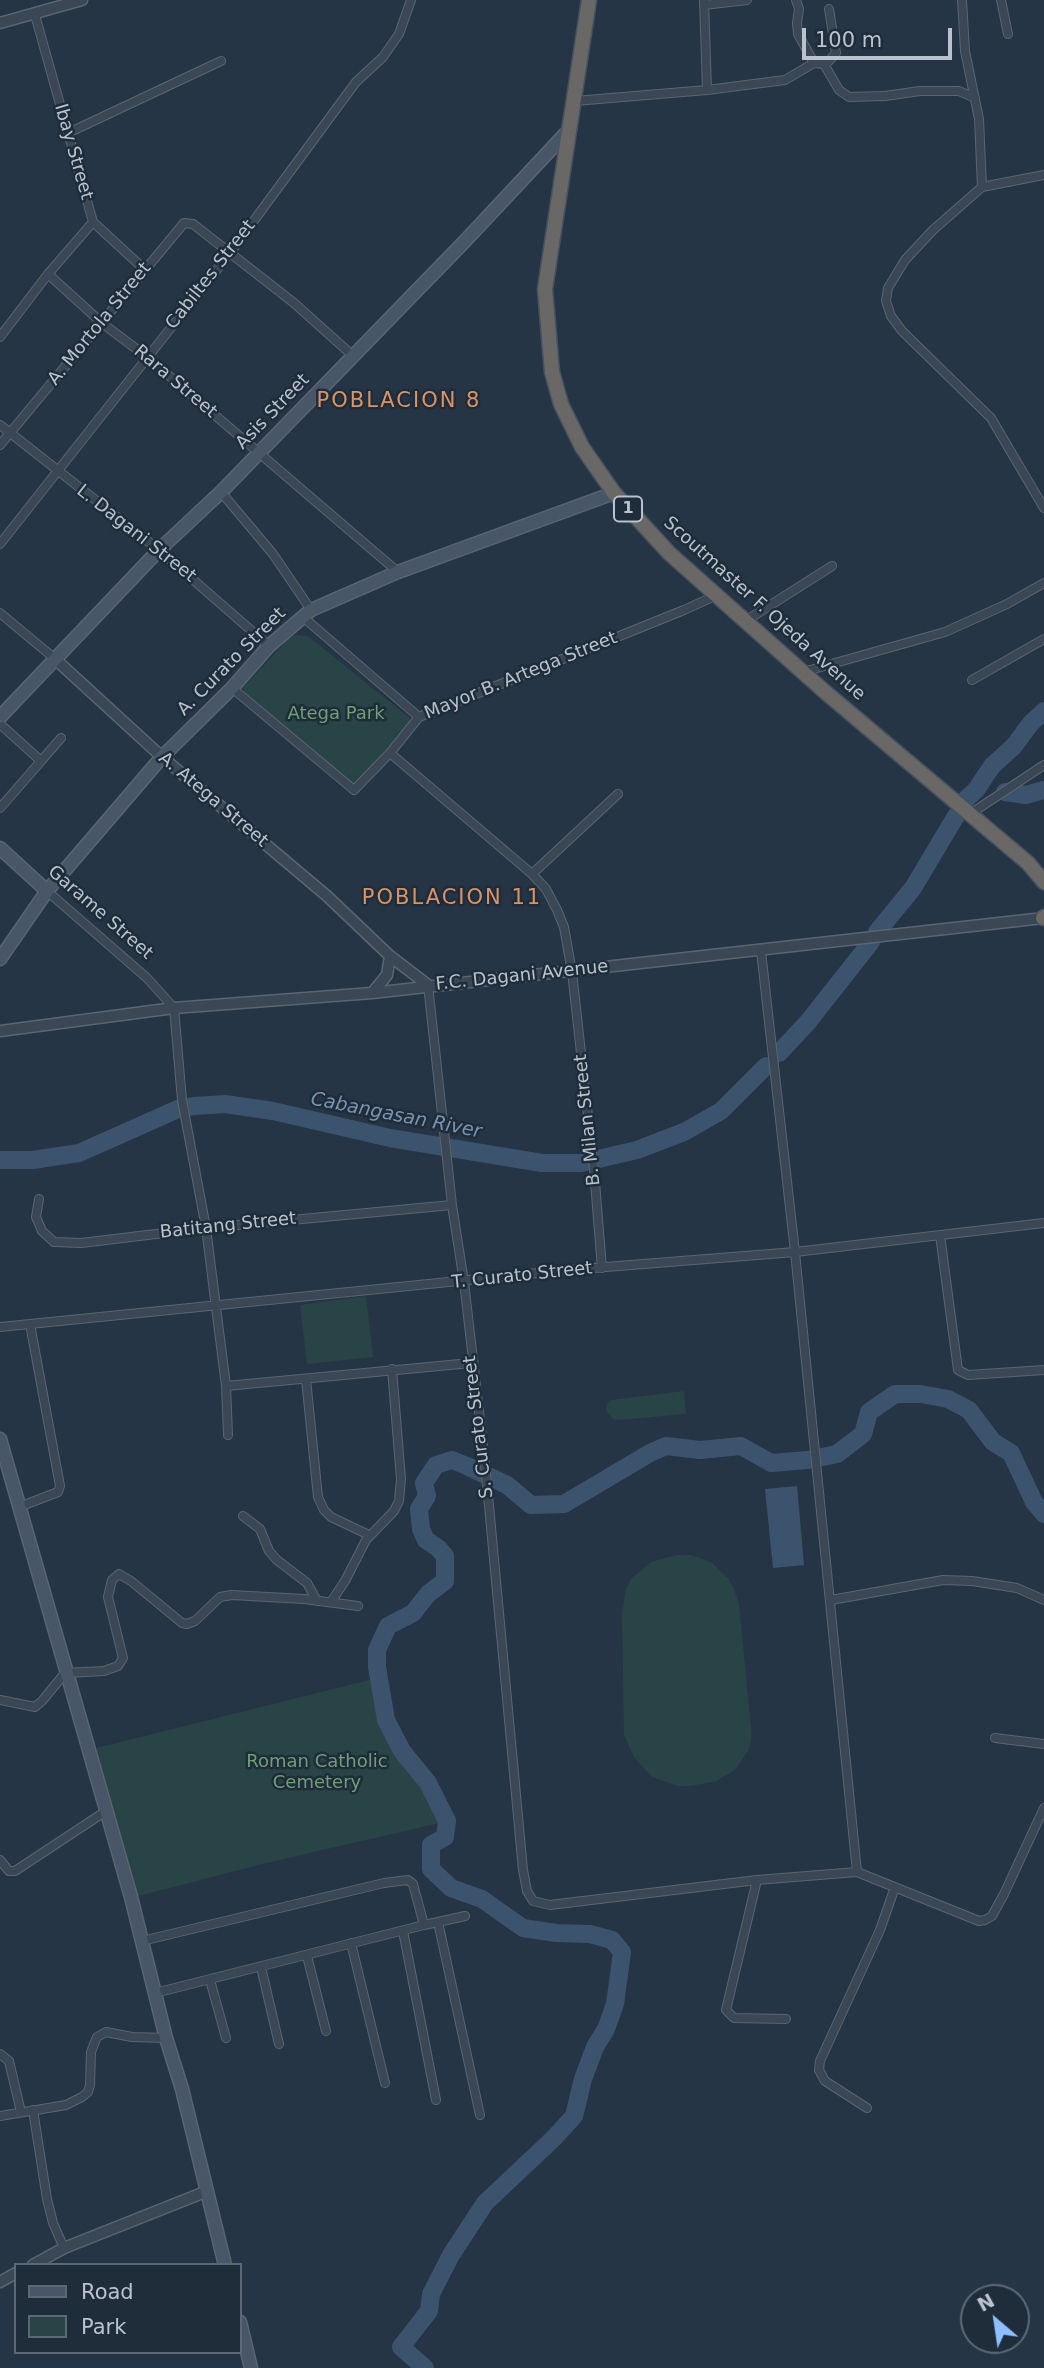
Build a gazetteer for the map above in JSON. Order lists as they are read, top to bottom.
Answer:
{
  "streets": {
    "highway": ["1", "Scoutmaster F. Ojeda Avenue"],
    "main road": ["Asis Street", "A. Curato Street", "Garame Street"],
    "street": [
      "Ibay Street",
      "Cabiltes Street",
      "A. Mortola Street",
      "Rara Street",
      "L. Dagani Street",
      "Mayor B. Artega Street",
      "A. Atega Street",
      "F.C. Dagani Avenue",
      "B. Milan Street",
      "Batitang Street",
      "T. Curato Street",
      "S. Curato Street"
    ]
  },
  "crossings": [
    ["Ibay Street", "A. Mortola Street"],
    ["Cabiltes Street", "A. Mortola Street"],
    ["Cabiltes Street", "Rara Street"],
    ["Cabiltes Street", "L. Dagani Street"],
    ["A. Mortola Street", "Rara Street"],
    ["A. Mortola Street", "L. Dagani Street"],
    ["Rara Street", "Asis Street"],
    ["Rara Street", "A. Curato Street"],
    ["Asis Street", "L. Dagani Street"],
    ["Asis Street", "Scoutmaster F. Ojeda Avenue"],
    ["Asis Street", "A. Atega Street"],
    ["L. Dagani Street", "A. Curato Street"],
    ["Scoutmaster F. Ojeda Avenue", "A. Curato Street"],
    ["Scoutmaster F. Ojeda Avenue", "Mayor B. Artega Street"],
    ["A. Curato Street", "Mayor B. Artega Street"],
    ["A. Curato Street", "A. Atega Street"],
    ["A. Curato Street", "Garame Street"],
    ["Mayor B. Artega Street", "B. Milan Street"],
    ["A. Atega Street", "F.C. Dagani Avenue"],
    ["A. Atega Street", "S. Curato Street"],
    ["Garame Street", "F.C. Dagani Avenue"],
    ["F.C. Dagani Avenue", "B. Milan Street"],
    ["F.C. Dagani Avenue", "S. Curato Street"],
    ["B. Milan Street", "T. Curato Street"],
    ["Batitang Street", "S. Curato Street"],
    ["T. Curato Street", "S. Curato Street"]
  ],
  "districts": ["POBLACION 8", "POBLACION 11"],
  "water": ["Cabangasan River"],
  "parks": ["Atega Park", "Roman Catholic Cemetery"],
  "legend": ["Road", "Park"],
  "scale_bar": "100 m",
  "north": "top left"
}
